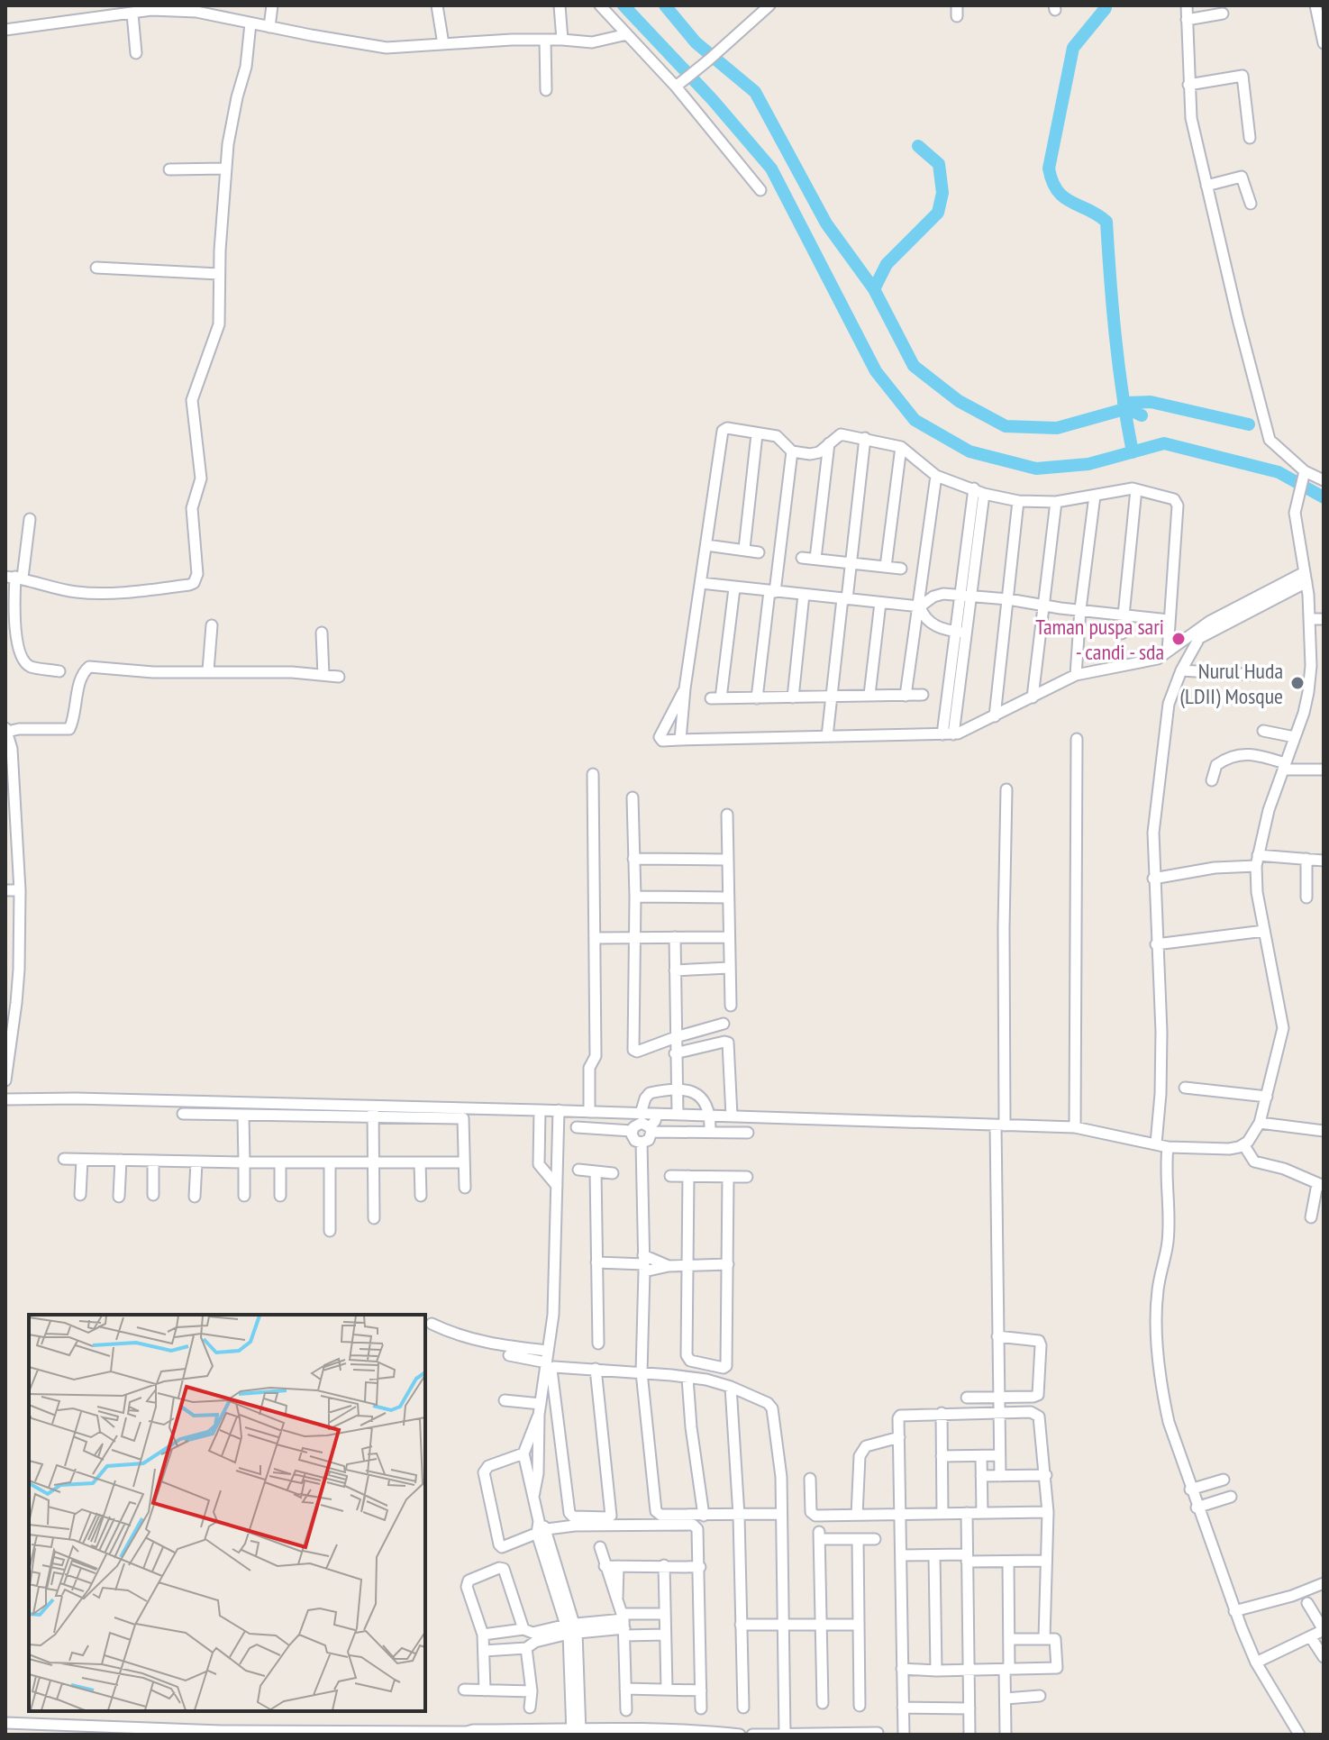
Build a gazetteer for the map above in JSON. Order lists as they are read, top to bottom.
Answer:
{
  "places": ["Taman puspa sari - candi - sda", "Nurul Huda (LDII) Mosque"]
}
